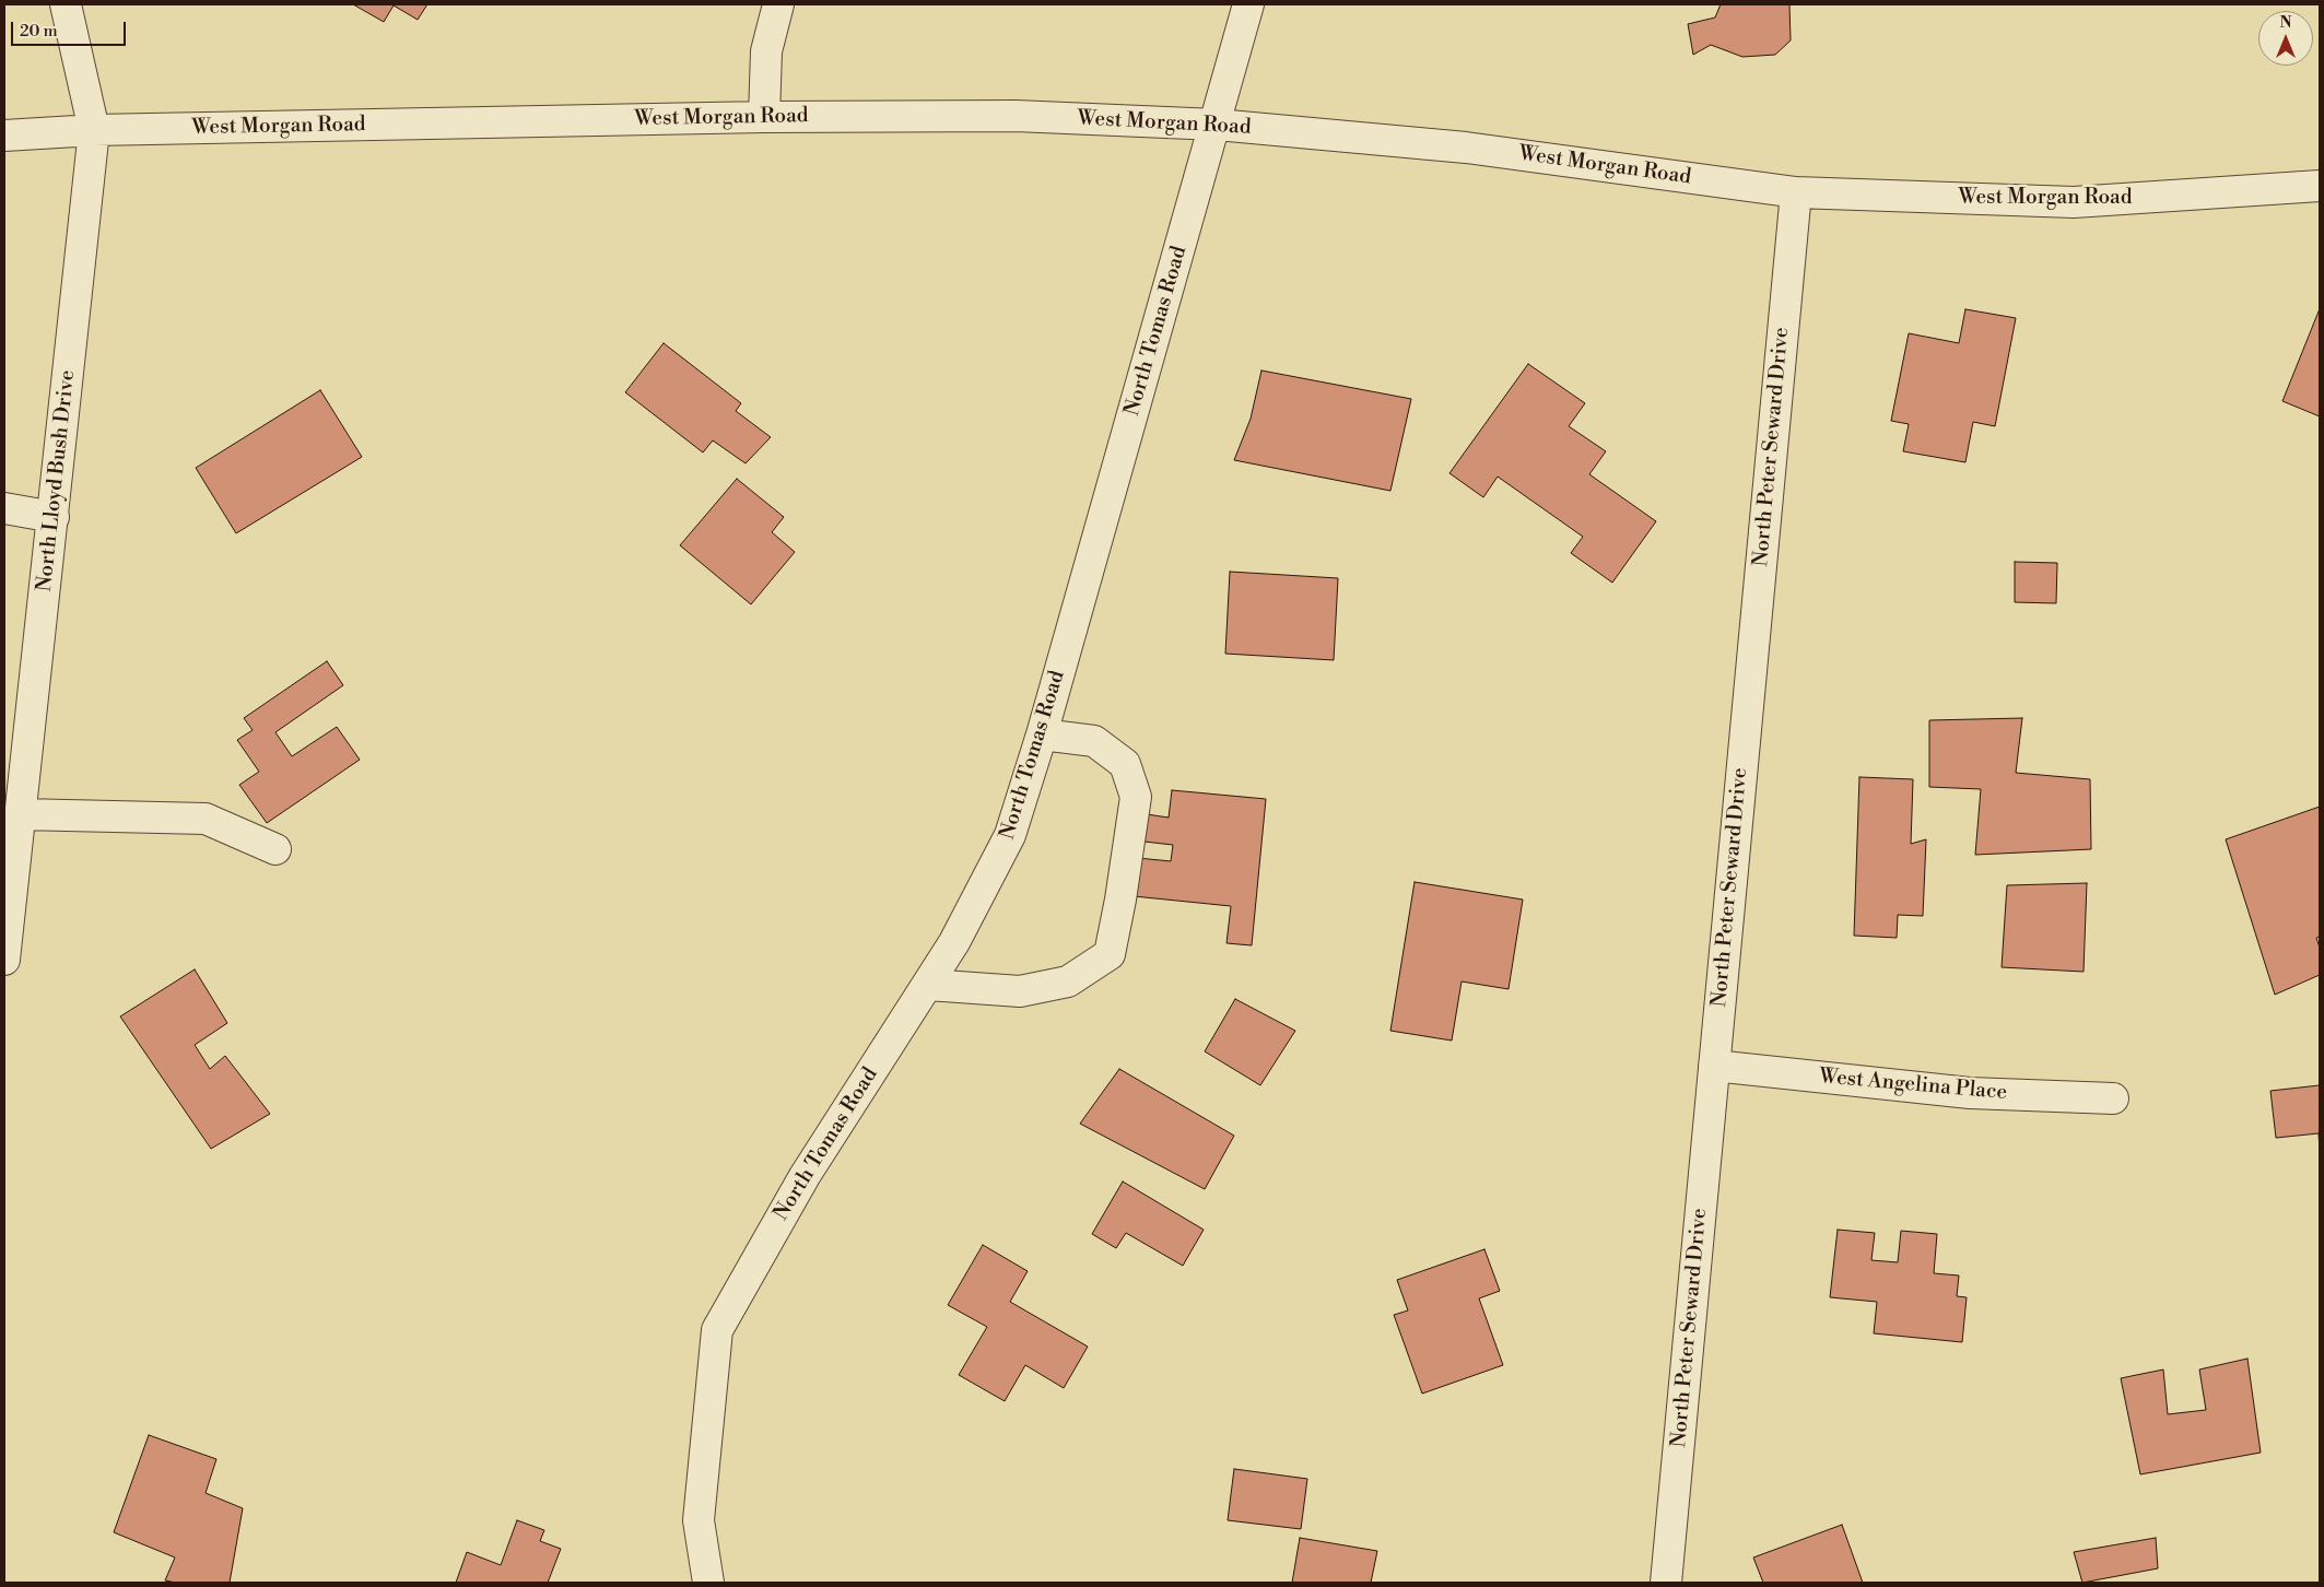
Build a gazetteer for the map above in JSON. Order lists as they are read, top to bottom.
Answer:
{
  "streets": {
    "street": [
      "West Morgan Road",
      "North Tomas Road",
      "North Peter Seward Drive",
      "North Lloyd Bush Drive",
      "West Angelina Place"
    ]
  },
  "crossings": [
    ["West Morgan Road", "North Tomas Road"],
    ["West Morgan Road", "North Peter Seward Drive"],
    ["West Morgan Road", "North Lloyd Bush Drive"],
    ["North Peter Seward Drive", "West Angelina Place"]
  ],
  "scale_bar": "20 m",
  "north": "top"
}
